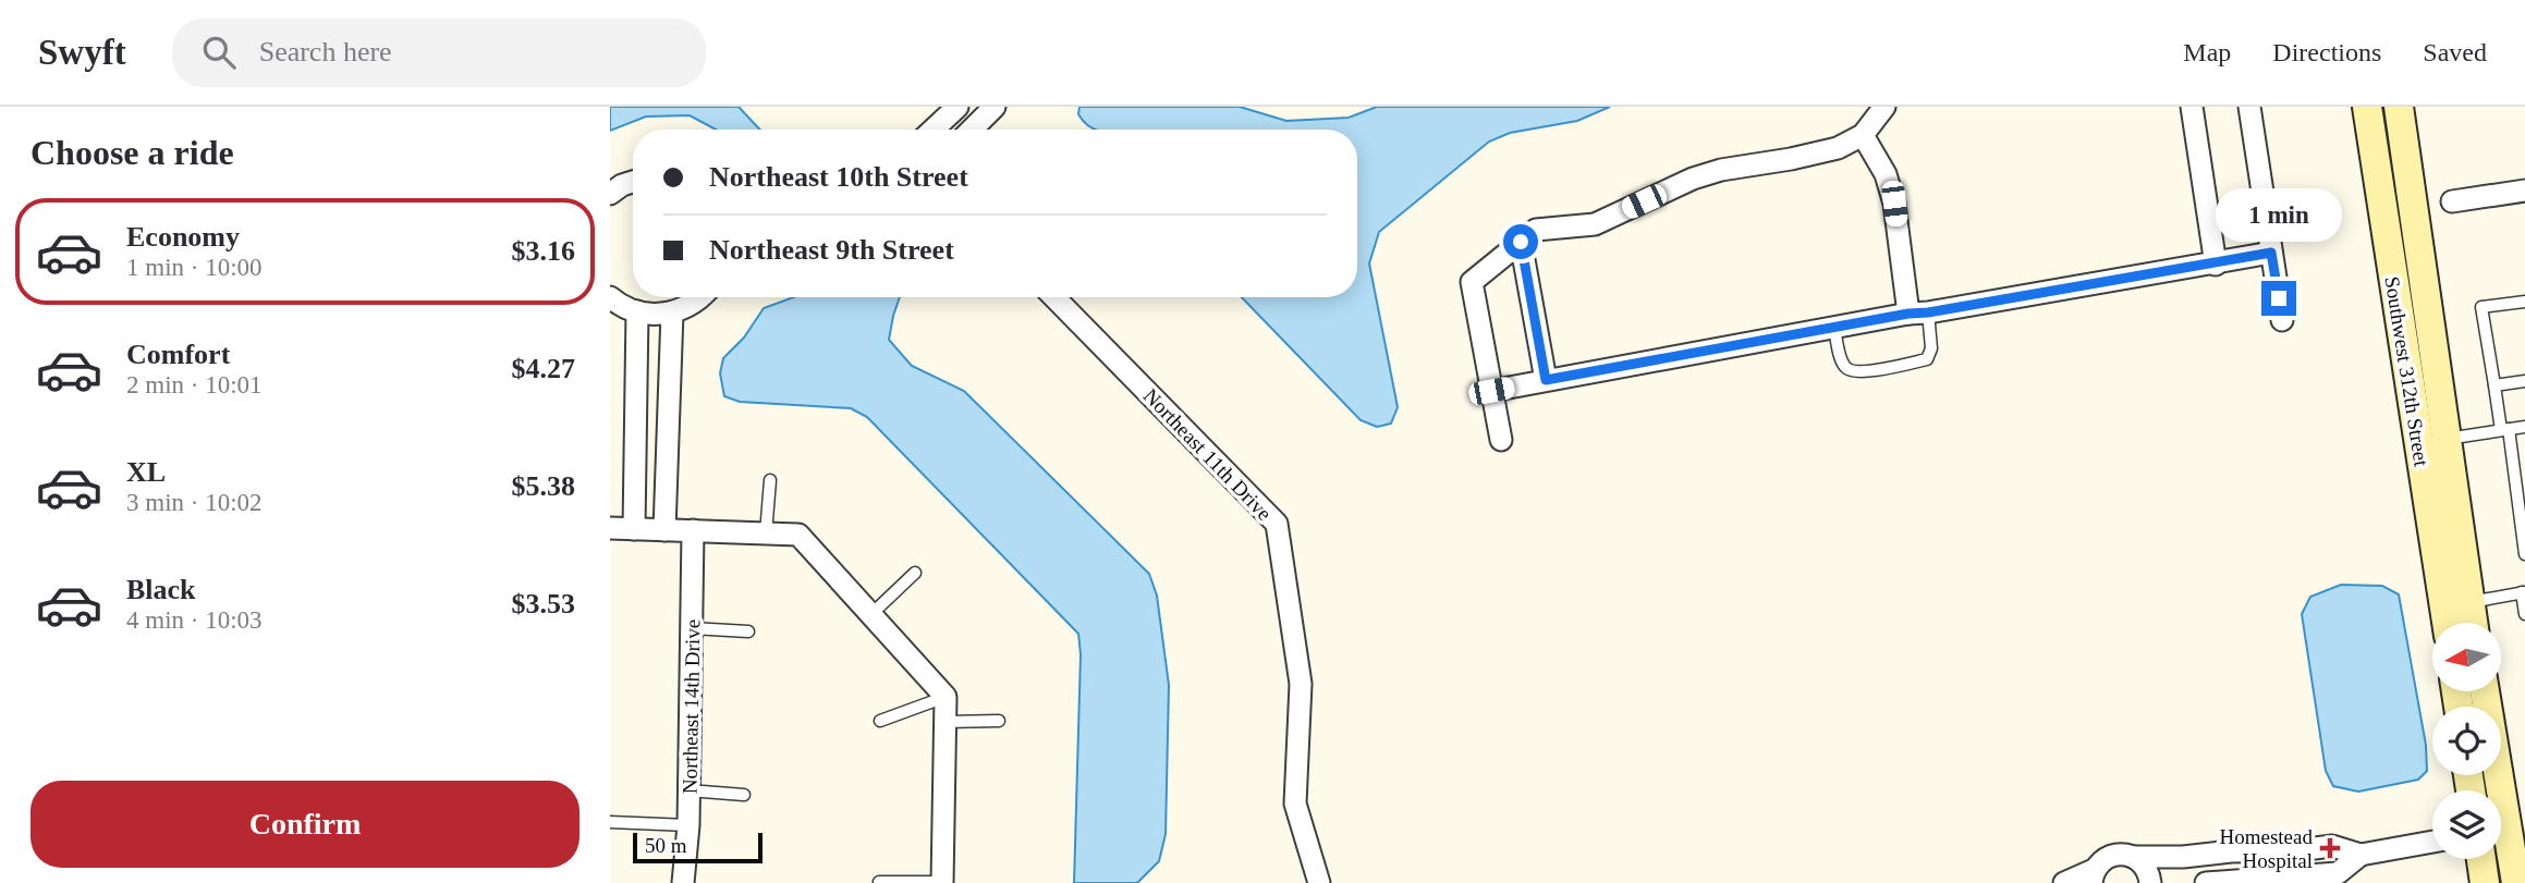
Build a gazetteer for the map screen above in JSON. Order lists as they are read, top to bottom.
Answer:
{
  "streets": {
    "main road": ["Southwest 312th Street"],
    "street": ["Northeast 11th Drive", "Northeast 14th Drive"]
  },
  "places": {
    "health": ["Homestead Hospital"]
  },
  "scale_bar": "50 m",
  "north": "left",
  "page": {
    "header": "Swyft",
    "search": "Search here",
    "nav": ["Map", "Directions", "Saved"],
    "heading": "Choose a ride",
    "banner": ["Northeast 10th Street", "Northeast 9th Street"],
    "bubble": "1 min",
    "list": [
      {
        "name": "Economy",
        "note": "1 min · 10:00",
        "value": "$3.16"
      },
      {
        "name": "Comfort",
        "note": "2 min · 10:01",
        "value": "$4.27"
      },
      {
        "name": "XL",
        "note": "3 min · 10:02",
        "value": "$5.38"
      },
      {
        "name": "Black",
        "note": "4 min · 10:03",
        "value": "$3.53"
      }
    ],
    "buttons": "Confirm",
    "scale": "50 m"
  }
}
